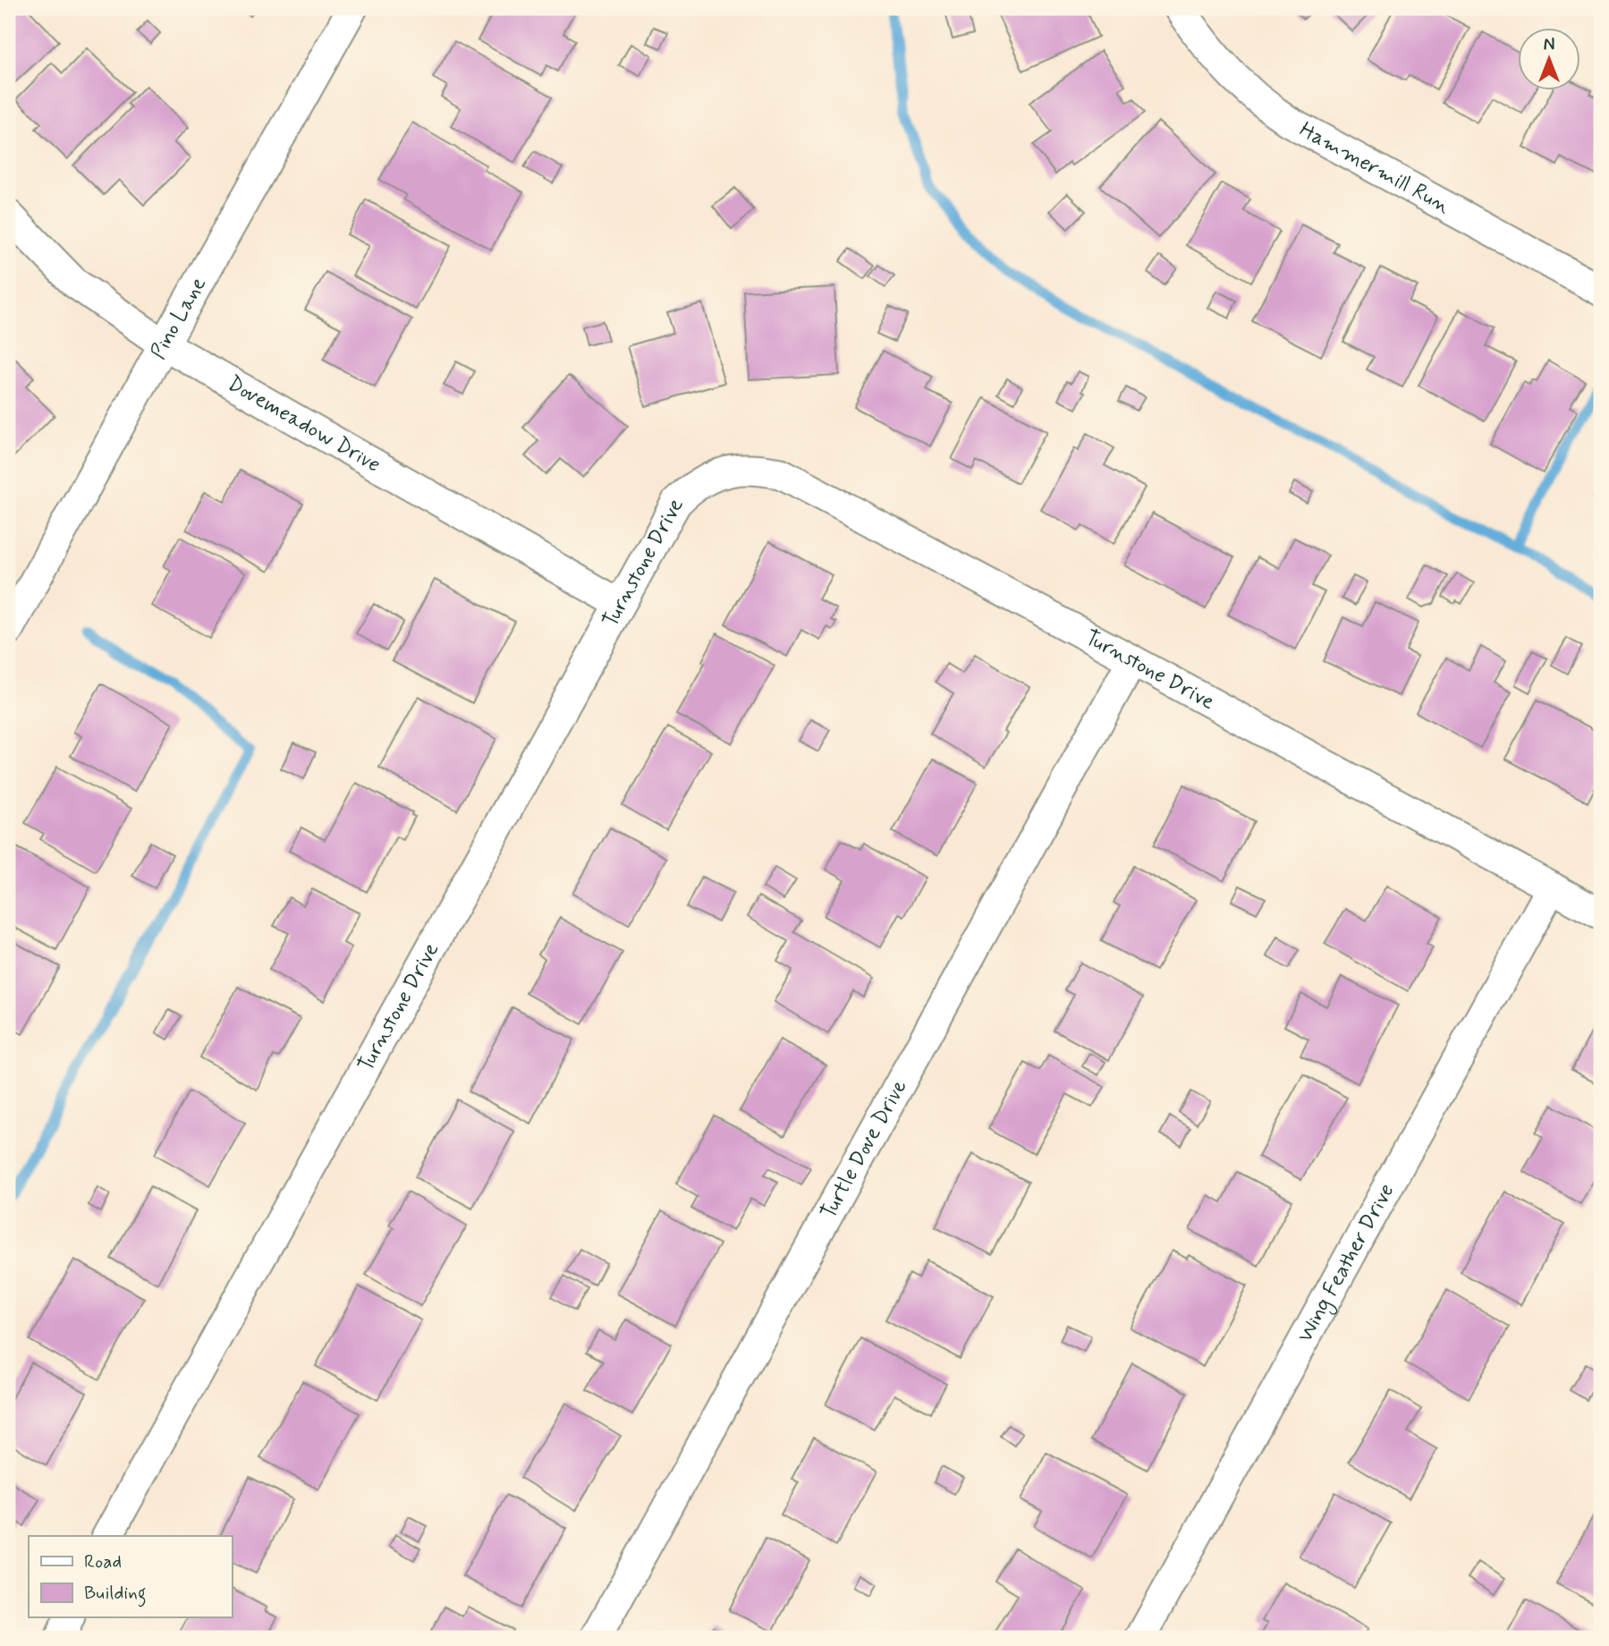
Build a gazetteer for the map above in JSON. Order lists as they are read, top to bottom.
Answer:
{
  "streets": {
    "street": [
      "Hammermill Run",
      "Pino Lane",
      "Dovemeadow Drive",
      "Turnstone Drive",
      "Turtle Dove Drive",
      "Wing Feather Drive"
    ]
  },
  "crossings": [
    ["Pino Lane", "Dovemeadow Drive"],
    ["Dovemeadow Drive", "Turnstone Drive"],
    ["Turnstone Drive", "Turtle Dove Drive"],
    ["Turnstone Drive", "Wing Feather Drive"]
  ],
  "legend": ["Road", "Building"],
  "north": "top"
}
